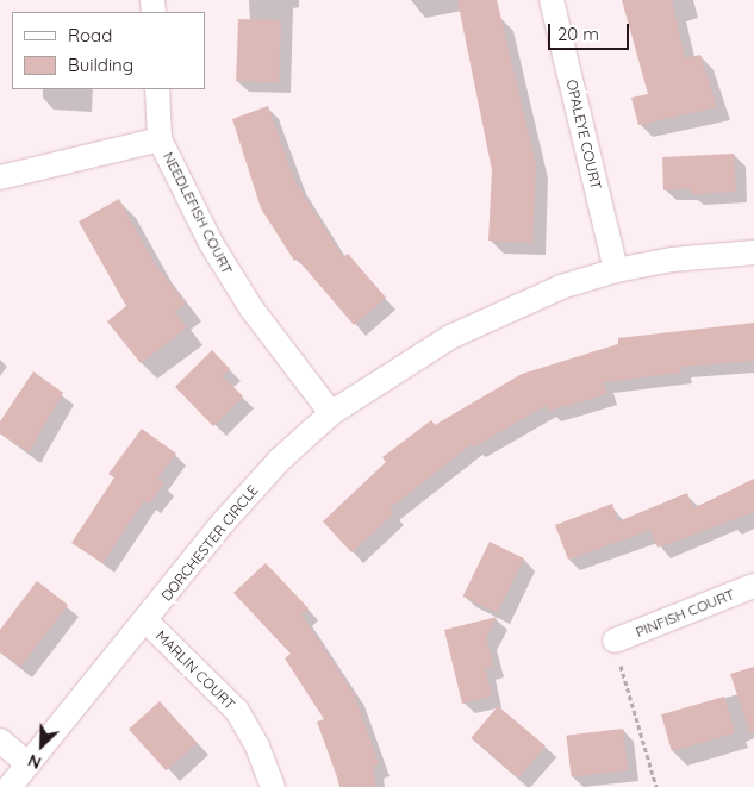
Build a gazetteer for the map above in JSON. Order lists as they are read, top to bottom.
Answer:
{
  "streets": {
    "street": [
      "OPALEYE COURT",
      "NEEDLEFISH COURT",
      "DORCHESTER CIRCLE",
      "PINFISH COURT",
      "MARLIN COURT"
    ]
  },
  "crossings": [
    ["OPALEYE COURT", "DORCHESTER CIRCLE"],
    ["NEEDLEFISH COURT", "DORCHESTER CIRCLE"],
    ["DORCHESTER CIRCLE", "MARLIN COURT"]
  ],
  "legend": ["Road", "Building"],
  "scale_bar": "20 m",
  "north": "bottom left"
}
